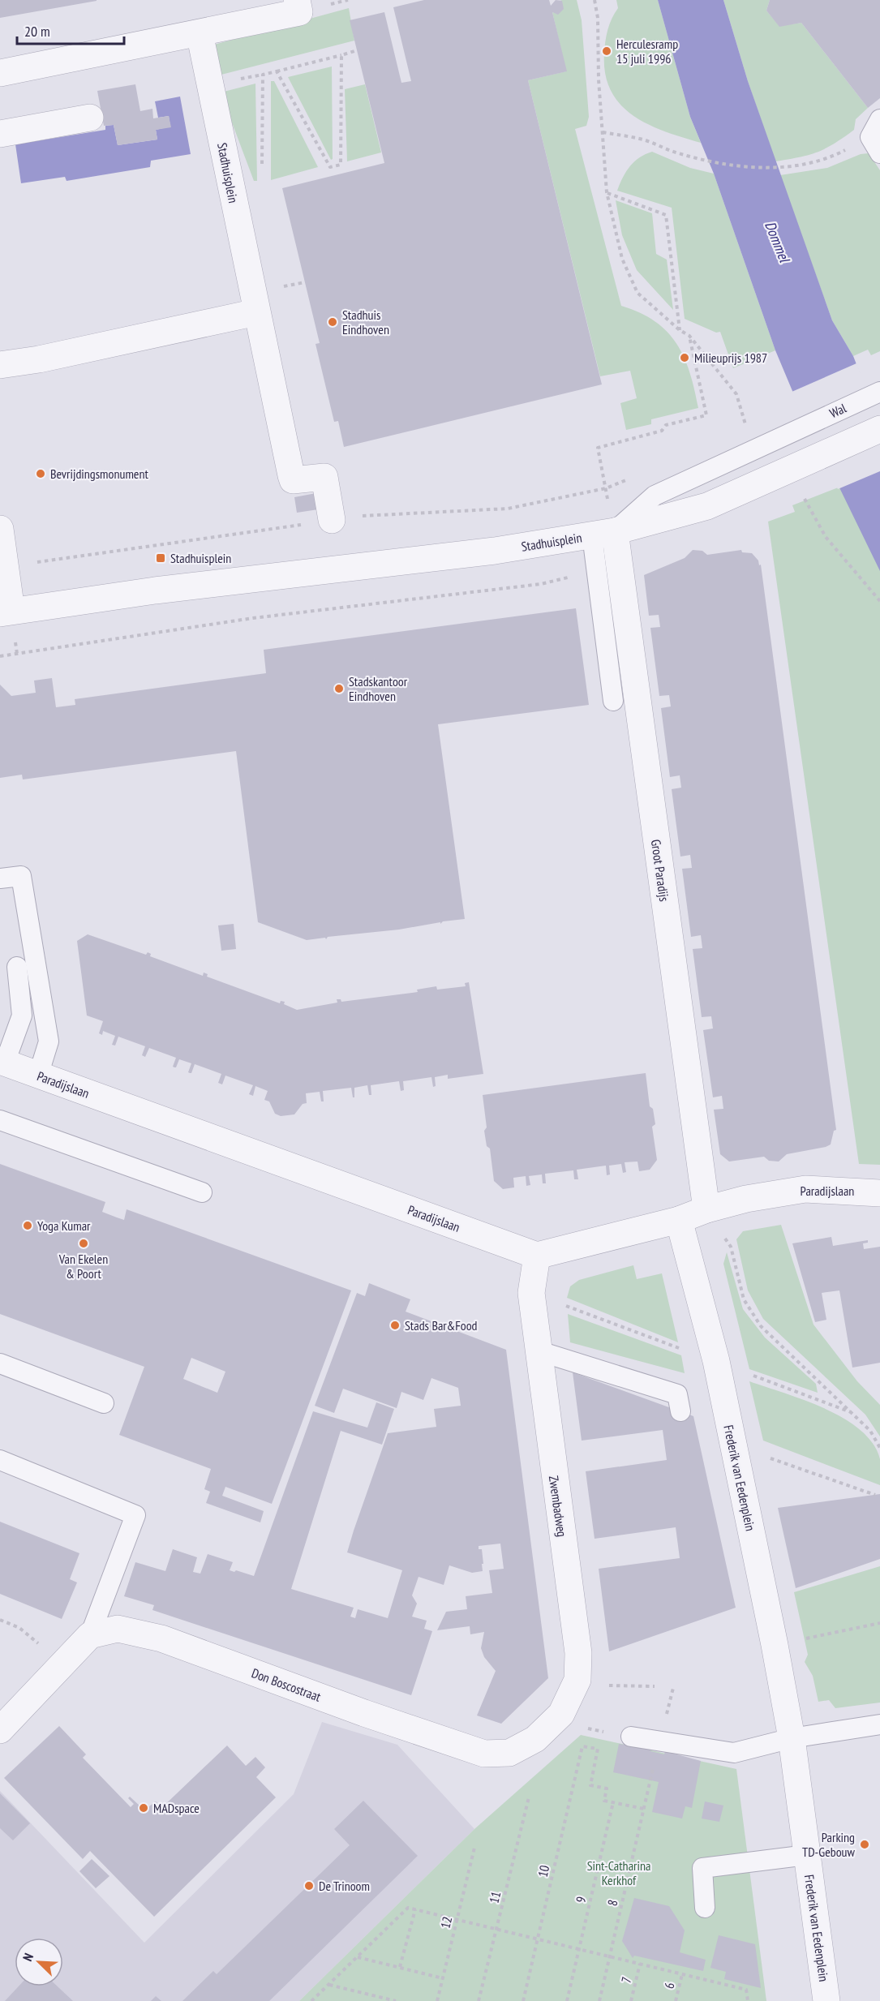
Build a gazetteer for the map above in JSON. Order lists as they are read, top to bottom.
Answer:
{
  "streets": {
    "street": [
      "Stadhuisplein",
      "Groot Paradijs",
      "Paradijslaan",
      "Frederik van Eedenplein",
      "Zwembadweg",
      "Don Boscostraat"
    ],
    "lane": ["Wal"],
    "path": [
      "10",
      "11",
      "9",
      "8",
      "12",
      "7",
      "6"
    ]
  },
  "crossings": [
    ["Stadhuisplein", "Wal"],
    ["Stadhuisplein", "Groot Paradijs"],
    ["Wal", "Groot Paradijs"],
    ["Groot Paradijs", "Paradijslaan"],
    ["Paradijslaan", "Frederik van Eedenplein"],
    ["Paradijslaan", "Zwembadweg"],
    ["Zwembadweg", "Don Boscostraat"],
    ["10", "9"]
  ],
  "water": ["Dommel"],
  "parks": ["Sint-Catharina Kerkhof"],
  "places": {
    "other": [
      "Herculesramp 15 juli 1996",
      "Stadhuis Eindhoven",
      "Milieuprijs 1987",
      "Bevrijdingsmonument",
      "Stadskantoor Eindhoven",
      "Yoga Kumar",
      "Van Ekelen & Poort",
      "Stads Bar&Food",
      "MADspace",
      "Parking TD-Gebouw",
      "De Trinoom"
    ],
    "transit": ["Stadhuisplein"]
  },
  "scale_bar": "20 m",
  "north": "top left"
}
